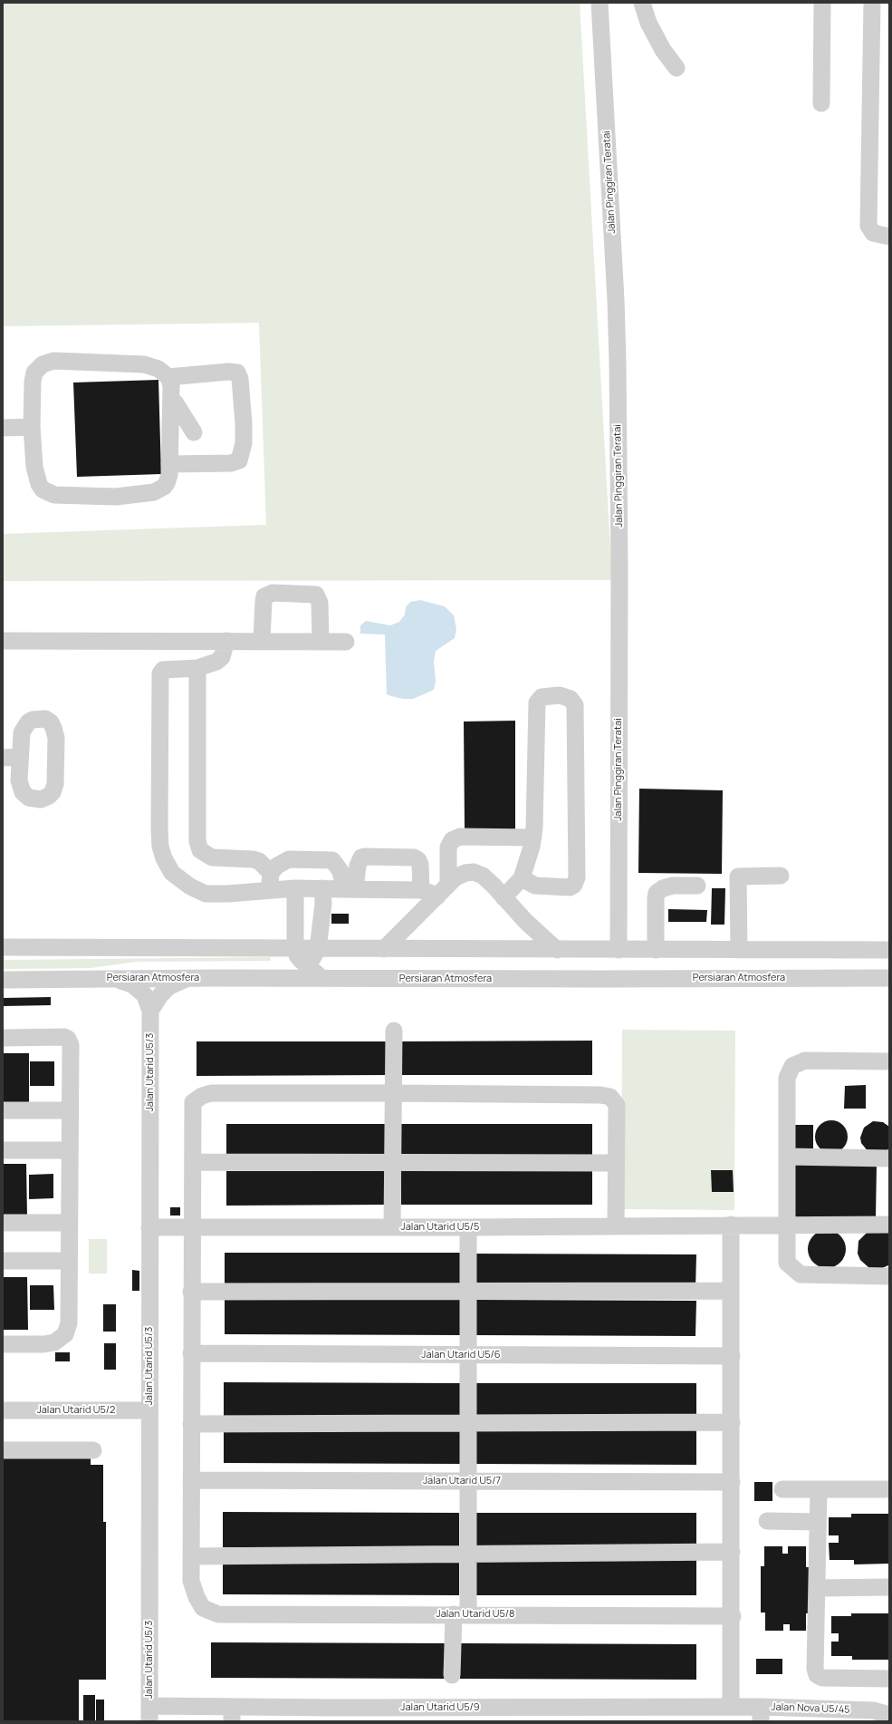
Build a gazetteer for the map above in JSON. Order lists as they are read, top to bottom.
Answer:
{
  "streets": {
    "street": [
      "Jalan Pinggiran Teratai",
      "Persiaran Atmosfera",
      "Jalan Utarid U5/3",
      "Jalan Utarid U5/5",
      "Jalan Utarid U5/6",
      "Jalan Utarid U5/2",
      "Jalan Utarid U5/7",
      "Jalan Utarid U5/8",
      "Jalan Utarid U5/9",
      "Jalan Nova U5/45"
    ]
  },
  "crossings": [
    ["Jalan Utarid U5/3", "Jalan Utarid U5/5"],
    ["Jalan Utarid U5/3", "Jalan Utarid U5/2"],
    ["Jalan Utarid U5/3", "Jalan Utarid U5/9"],
    ["Jalan Utarid U5/9", "Jalan Nova U5/45"]
  ]
}
